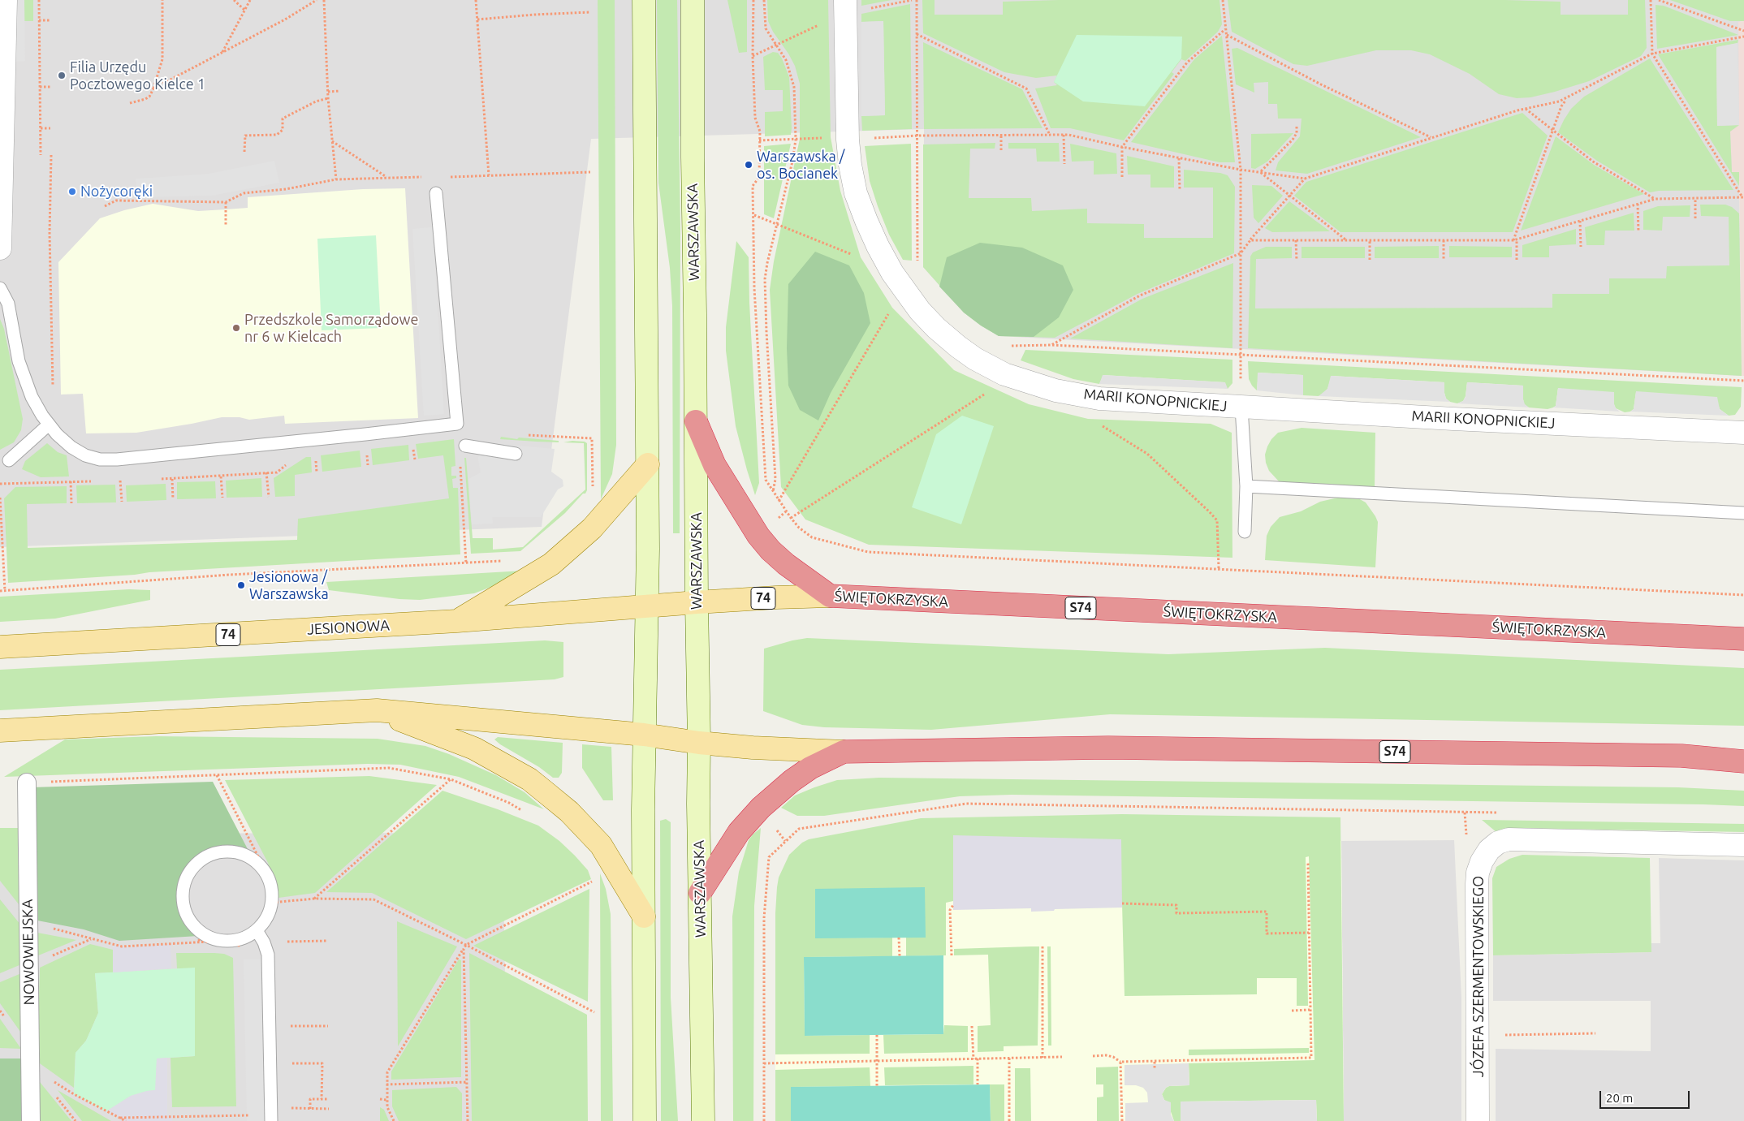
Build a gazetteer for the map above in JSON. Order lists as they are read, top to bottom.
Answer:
{
  "streets": {
    "highway": ["ŚWIĘTOKRZYSKA", "S74"],
    "main road": ["WARSZAWSKA", "74", "JESIONOWA"],
    "street": ["MARII KONOPNICKIEJ", "NOWOWIEJSKA", "JÓZEFA SZERMENTOWSKIEGO"]
  },
  "crossings": [
    ["WARSZAWSKA", "ŚWIĘTOKRZYSKA"],
    ["WARSZAWSKA", "JESIONOWA"],
    ["ŚWIĘTOKRZYSKA", "JESIONOWA"]
  ],
  "places": [
    "Filia Urzędu Pocztowego Kielce 1",
    "Warszawska / os. Bocianek",
    "Nożycoręki",
    "Przedszkole Samorządowe nr 6 w Kielcach",
    "Jesionowa / Warszawska"
  ],
  "scale_bar": "20 m"
}
